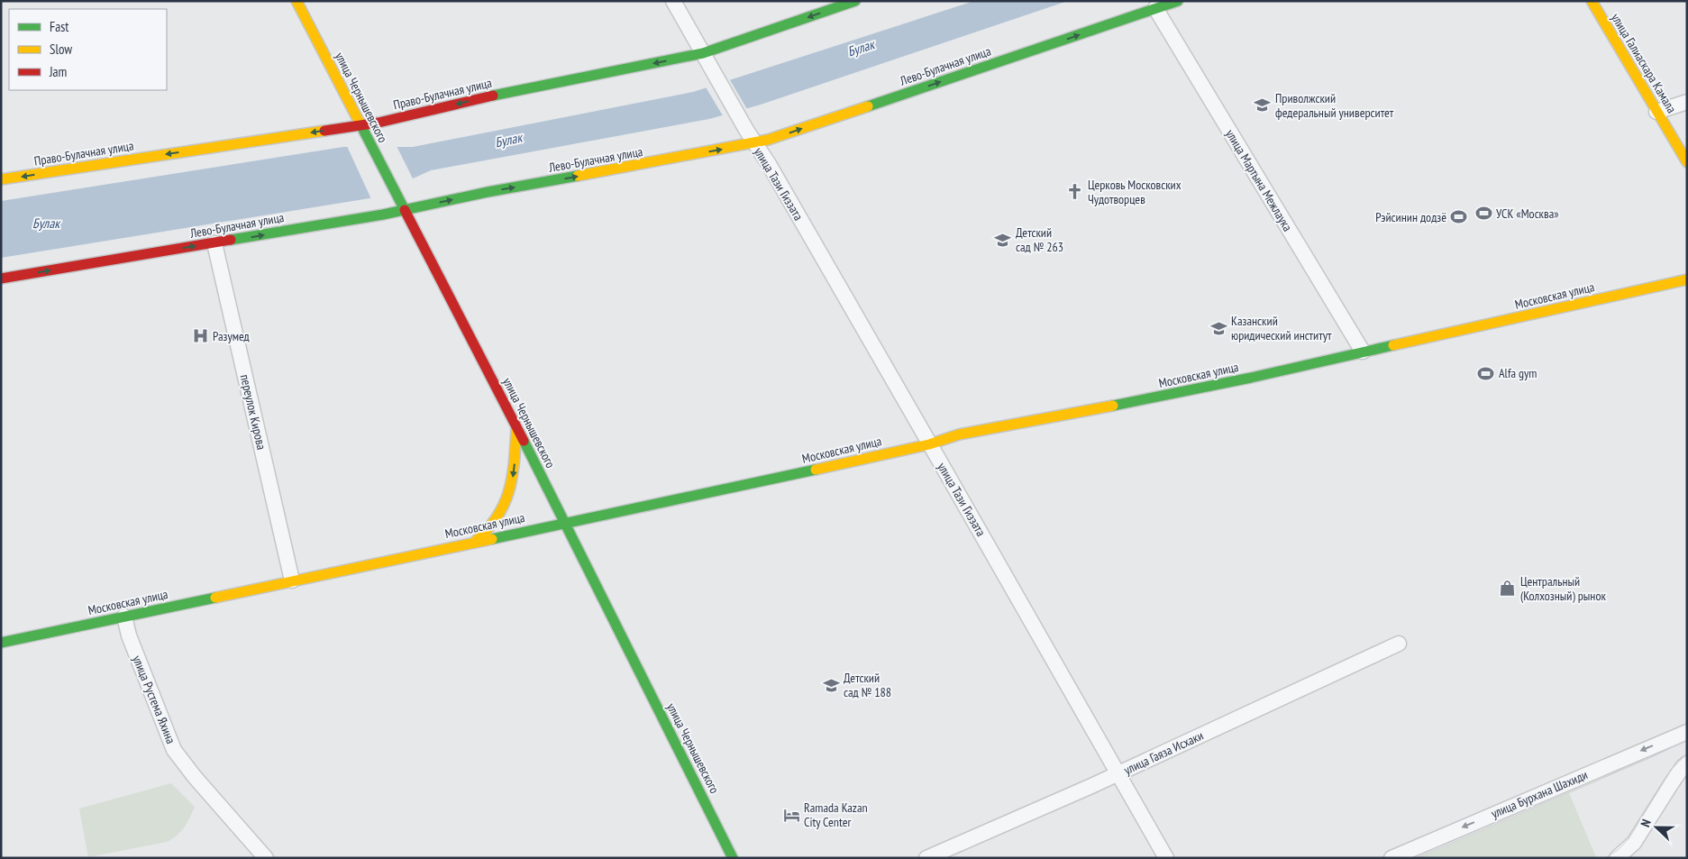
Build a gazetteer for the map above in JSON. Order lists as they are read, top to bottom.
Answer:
{
  "streets": {
    "main road": [
      "улица Галиаскара Камала",
      "Лево-Булачная улица",
      "Право-Булачная улица",
      "улица Чернышевского",
      "Московская улица"
    ],
    "street": [
      "улица Мартына Межлаука",
      "улица Тази Гиззата",
      "переулок Кирова",
      "улица Рустема Яхина",
      "улица Гаяза Исхаки",
      "улица Бурхана Шахиди"
    ]
  },
  "crossings": [
    ["Лево-Булачная улица", "улица Чернышевского"],
    ["Лево-Булачная улица", "улица Мартына Межлаука"],
    ["Лево-Булачная улица", "улица Тази Гиззата"],
    ["Лево-Булачная улица", "переулок Кирова"],
    ["Право-Булачная улица", "улица Чернышевского"],
    ["Право-Булачная улица", "улица Тази Гиззата"],
    ["улица Чернышевского", "Московская улица"],
    ["улица Мартына Межлаука", "Московская улица"],
    ["улица Тази Гиззата", "Московская улица"],
    ["улица Тази Гиззата", "улица Гаяза Исхаки"],
    ["Московская улица", "переулок Кирова"],
    ["Московская улица", "улица Рустема Яхина"]
  ],
  "one_way": ["Лево-Булачная улица", "Право-Булачная улица", "улица Бурхана Шахиди"],
  "water": ["Булак"],
  "places": {
    "school or university": [
      "Приволжский федеральный университет",
      "Детский сад № 263",
      "Казанский юридический институт",
      "Детский сад № 188"
    ],
    "church": ["Церковь Московских Чудотворцев"],
    "sports": ["УСК «Москва»", "Рэйсинин додзё", "Alfa gym"],
    "hospital": ["Разумед"],
    "shop": ["Центральный (Колхозный) рынок"],
    "hotel": ["Ramada Kazan City Center"]
  },
  "legend": ["Fast", "Slow", "Jam"],
  "north": "left"
}
